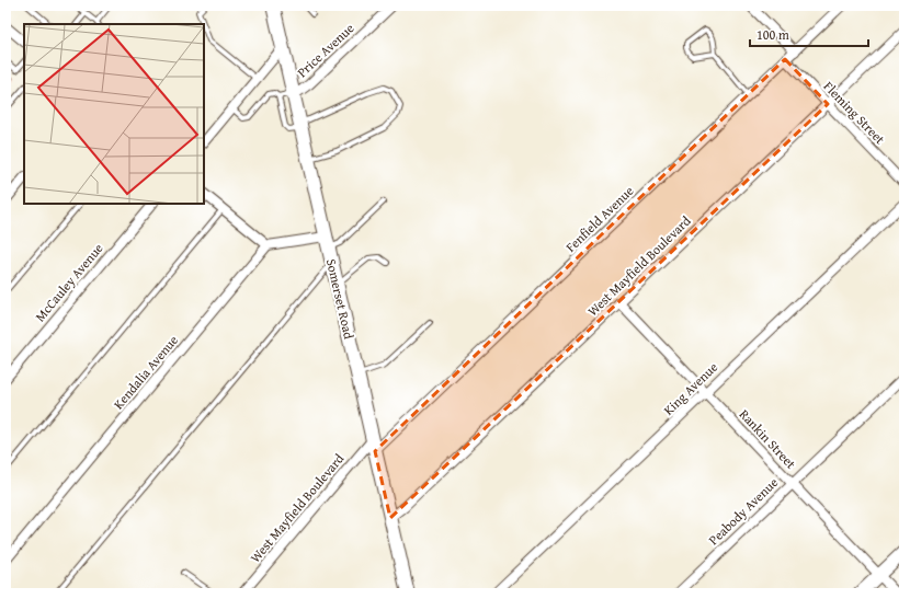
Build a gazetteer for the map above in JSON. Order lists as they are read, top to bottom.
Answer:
{
  "streets": {
    "main road": ["Somerset Road"],
    "street": [
      "Price Avenue",
      "Fleming Street",
      "Fenfield Avenue",
      "West Mayfield Boulevard",
      "McCauley Avenue",
      "Kendalia Avenue",
      "King Avenue",
      "Rankin Street",
      "Peabody Avenue"
    ]
  },
  "crossings": [
    ["Price Avenue", "Somerset Road"],
    ["Fleming Street", "Fenfield Avenue"],
    ["Fleming Street", "West Mayfield Boulevard"],
    ["Fenfield Avenue", "West Mayfield Boulevard"],
    ["Fenfield Avenue", "Somerset Road"],
    ["West Mayfield Boulevard", "Somerset Road"],
    ["West Mayfield Boulevard", "Rankin Street"],
    ["King Avenue", "Rankin Street"],
    ["Rankin Street", "Peabody Avenue"]
  ],
  "scale_bar": "100 m"
}
